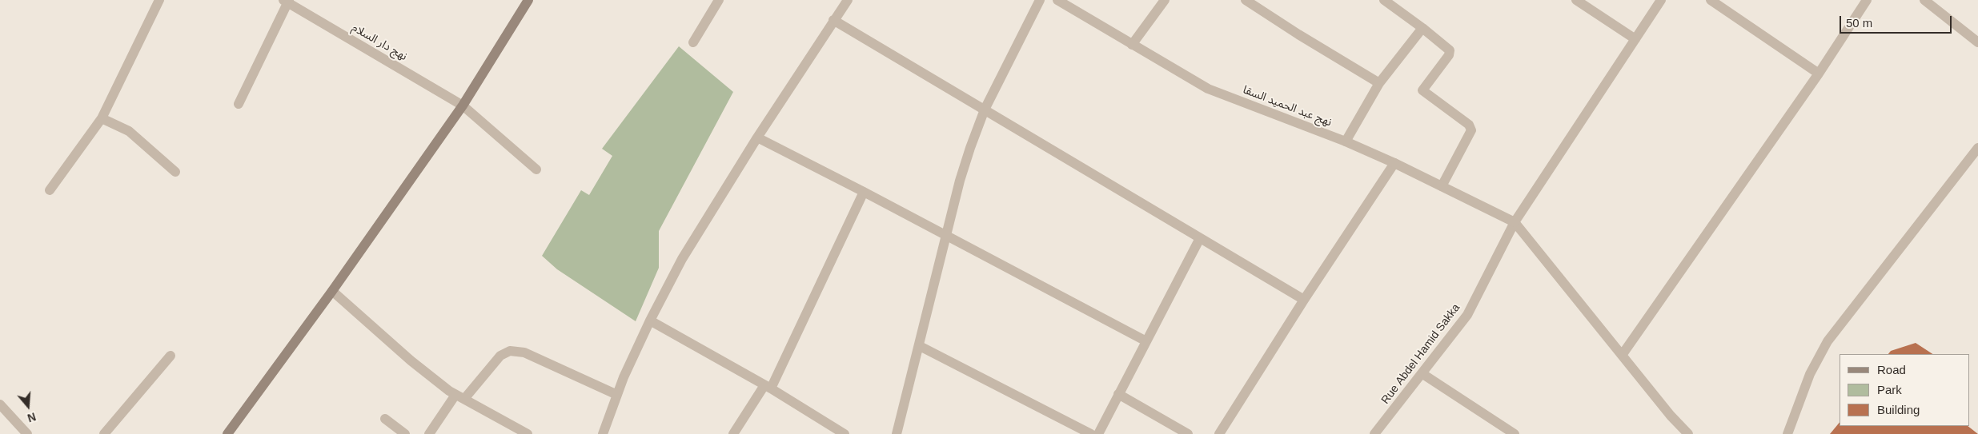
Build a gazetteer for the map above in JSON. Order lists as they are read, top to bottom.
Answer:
{
  "streets": {
    "street": ["نهج دار السلام", "نهج عبد الحميد السقا", "Rue Abdel Hamid Sakka"]
  },
  "crossings": [
    ["نهج عبد الحميد السقا", "Rue Abdel Hamid Sakka"]
  ],
  "legend": ["Road", "Park", "Building"],
  "scale_bar": "50 m",
  "north": "bottom"
}
